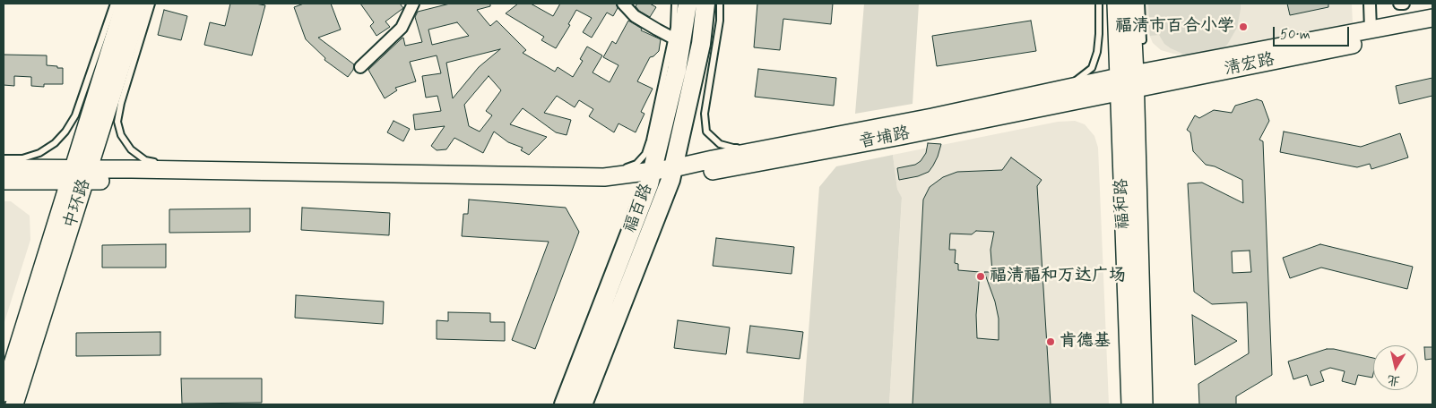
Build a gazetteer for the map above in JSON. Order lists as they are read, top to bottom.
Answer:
{
  "streets": {
    "main road": ["福百路"],
    "street": [
      "清宏路",
      "音埔路",
      "中环路",
      "福和路"
    ]
  },
  "crossings": [
    ["清宏路", "音埔路"],
    ["清宏路", "福和路"],
    ["音埔路", "中环路"],
    ["音埔路", "福和路"],
    ["音埔路", "福百路"]
  ],
  "places": ["福清市百合小学", "福清福和万达广场", "肯德基"],
  "scale_bar": "50 m",
  "north": "bottom"
}
